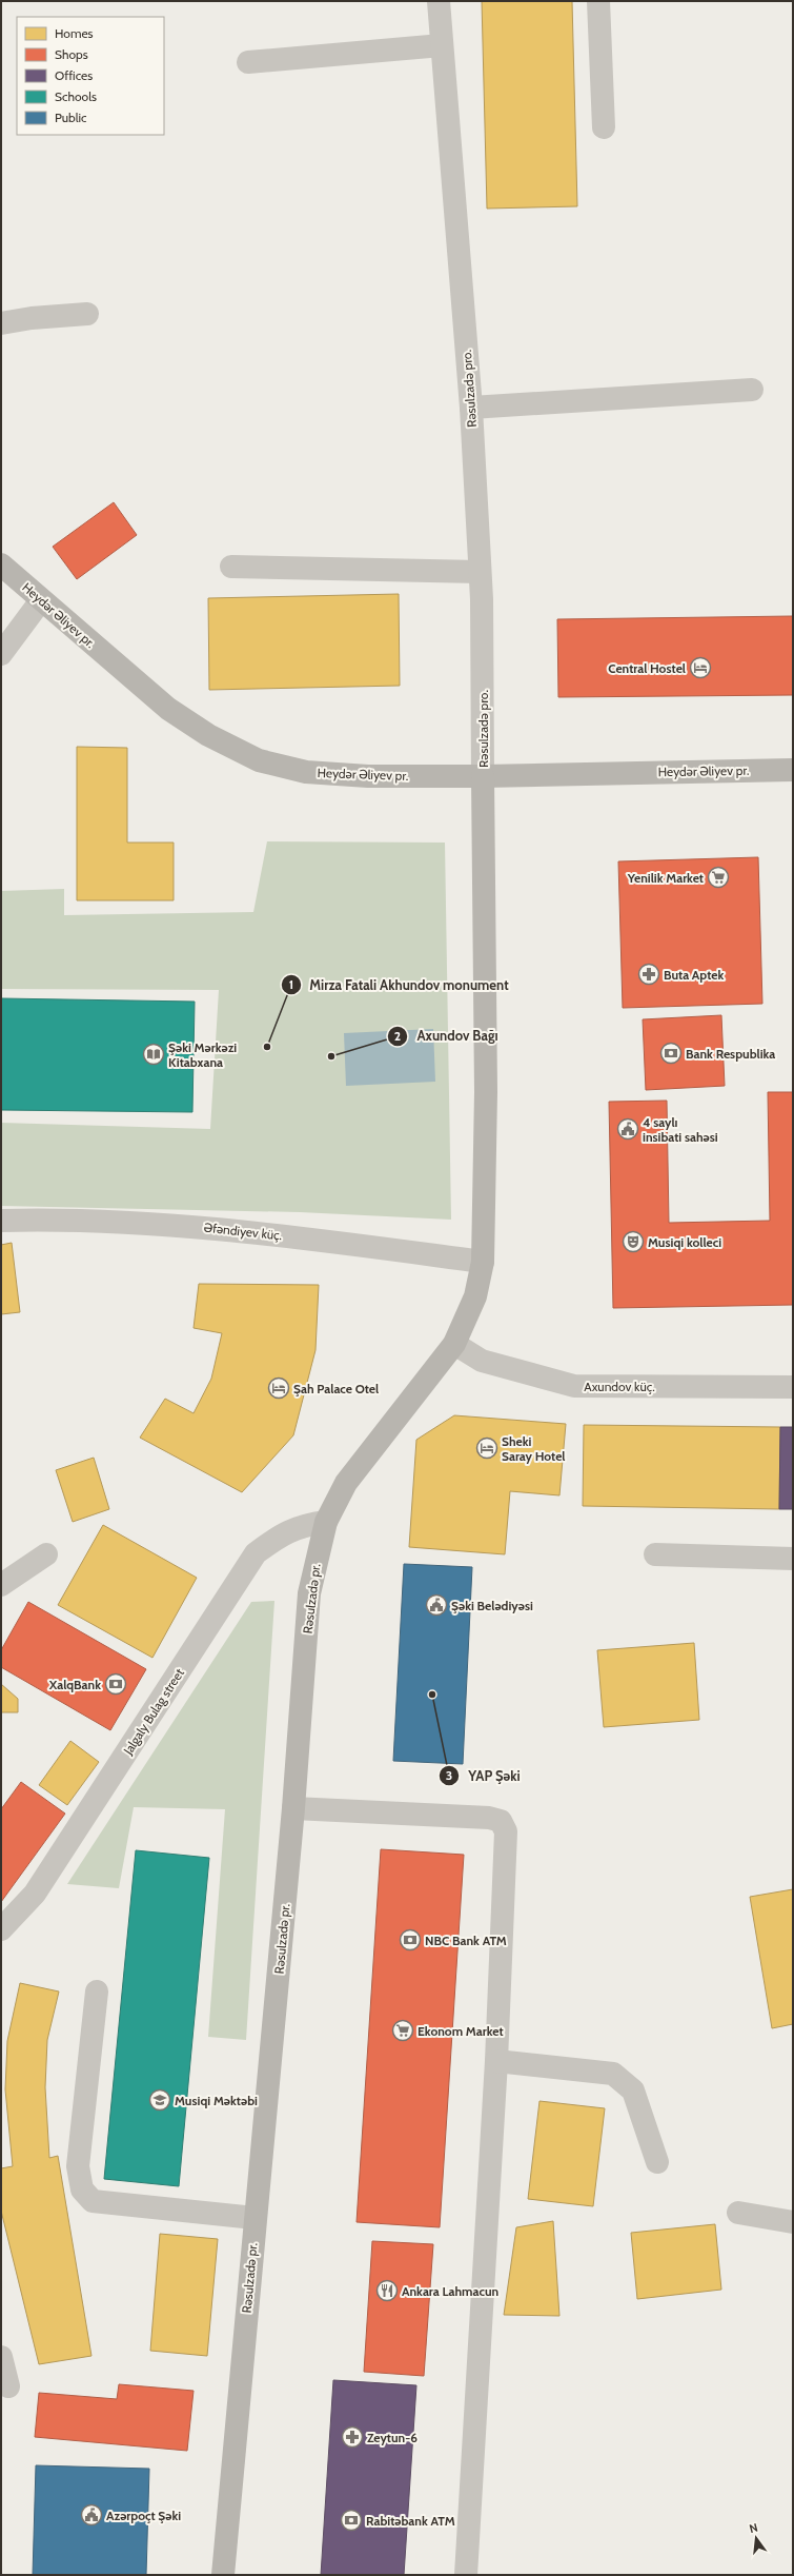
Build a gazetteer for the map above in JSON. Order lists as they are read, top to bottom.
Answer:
{
  "streets": {
    "main road": ["Heydər Əliyev pr.", "Rəsulzadə pr."],
    "street": [
      "Rəsulzadə pro.",
      "Əfəndiyev küç.",
      "Axundov küç.",
      "Jalgaly Bulag street"
    ]
  },
  "crossings": [
    ["Rəsulzadə pro.", "Heydər Əliyev pr."],
    ["Rəsulzadə pro.", "Rəsulzadə pr."],
    ["Heydər Əliyev pr.", "Rəsulzadə pr."],
    ["Əfəndiyev küç.", "Rəsulzadə pr."],
    ["Axundov küç.", "Rəsulzadə pr."],
    ["Rəsulzadə pr.", "Jalgaly Bulag street"]
  ],
  "places": {
    "hotel": ["Central Hostel", "Şah Palace Otel", "Sheki Saray Hotel"],
    "supermarket": ["Yenilik Market", "Ekonom Market"],
    "pharmacy": ["Buta Aptek", "Zeytun-6"],
    "other": ["Mirza Fatali Akhundov monument", "Axundov Bağı", "YAP Şəki"],
    "bank": [
      "Bank Respublika",
      "XalqBank",
      "NBC Bank ATM",
      "Rabitəbank ATM"
    ],
    "library": ["Şəki Mərkəzi Kitabxana"],
    "public building": ["4 saylı insibati sahəsi", "Şəki Belədiyəsi", "Azərpoçt Şəki"],
    "theatre": ["Musiqi kolleci"],
    "school or university": ["Musiqi Məktəbi"],
    "restaurant": ["Ankara Lahmacun"]
  },
  "legend": [
    "Homes",
    "Shops",
    "Offices",
    "Schools",
    "Public"
  ],
  "north": "top"
}
